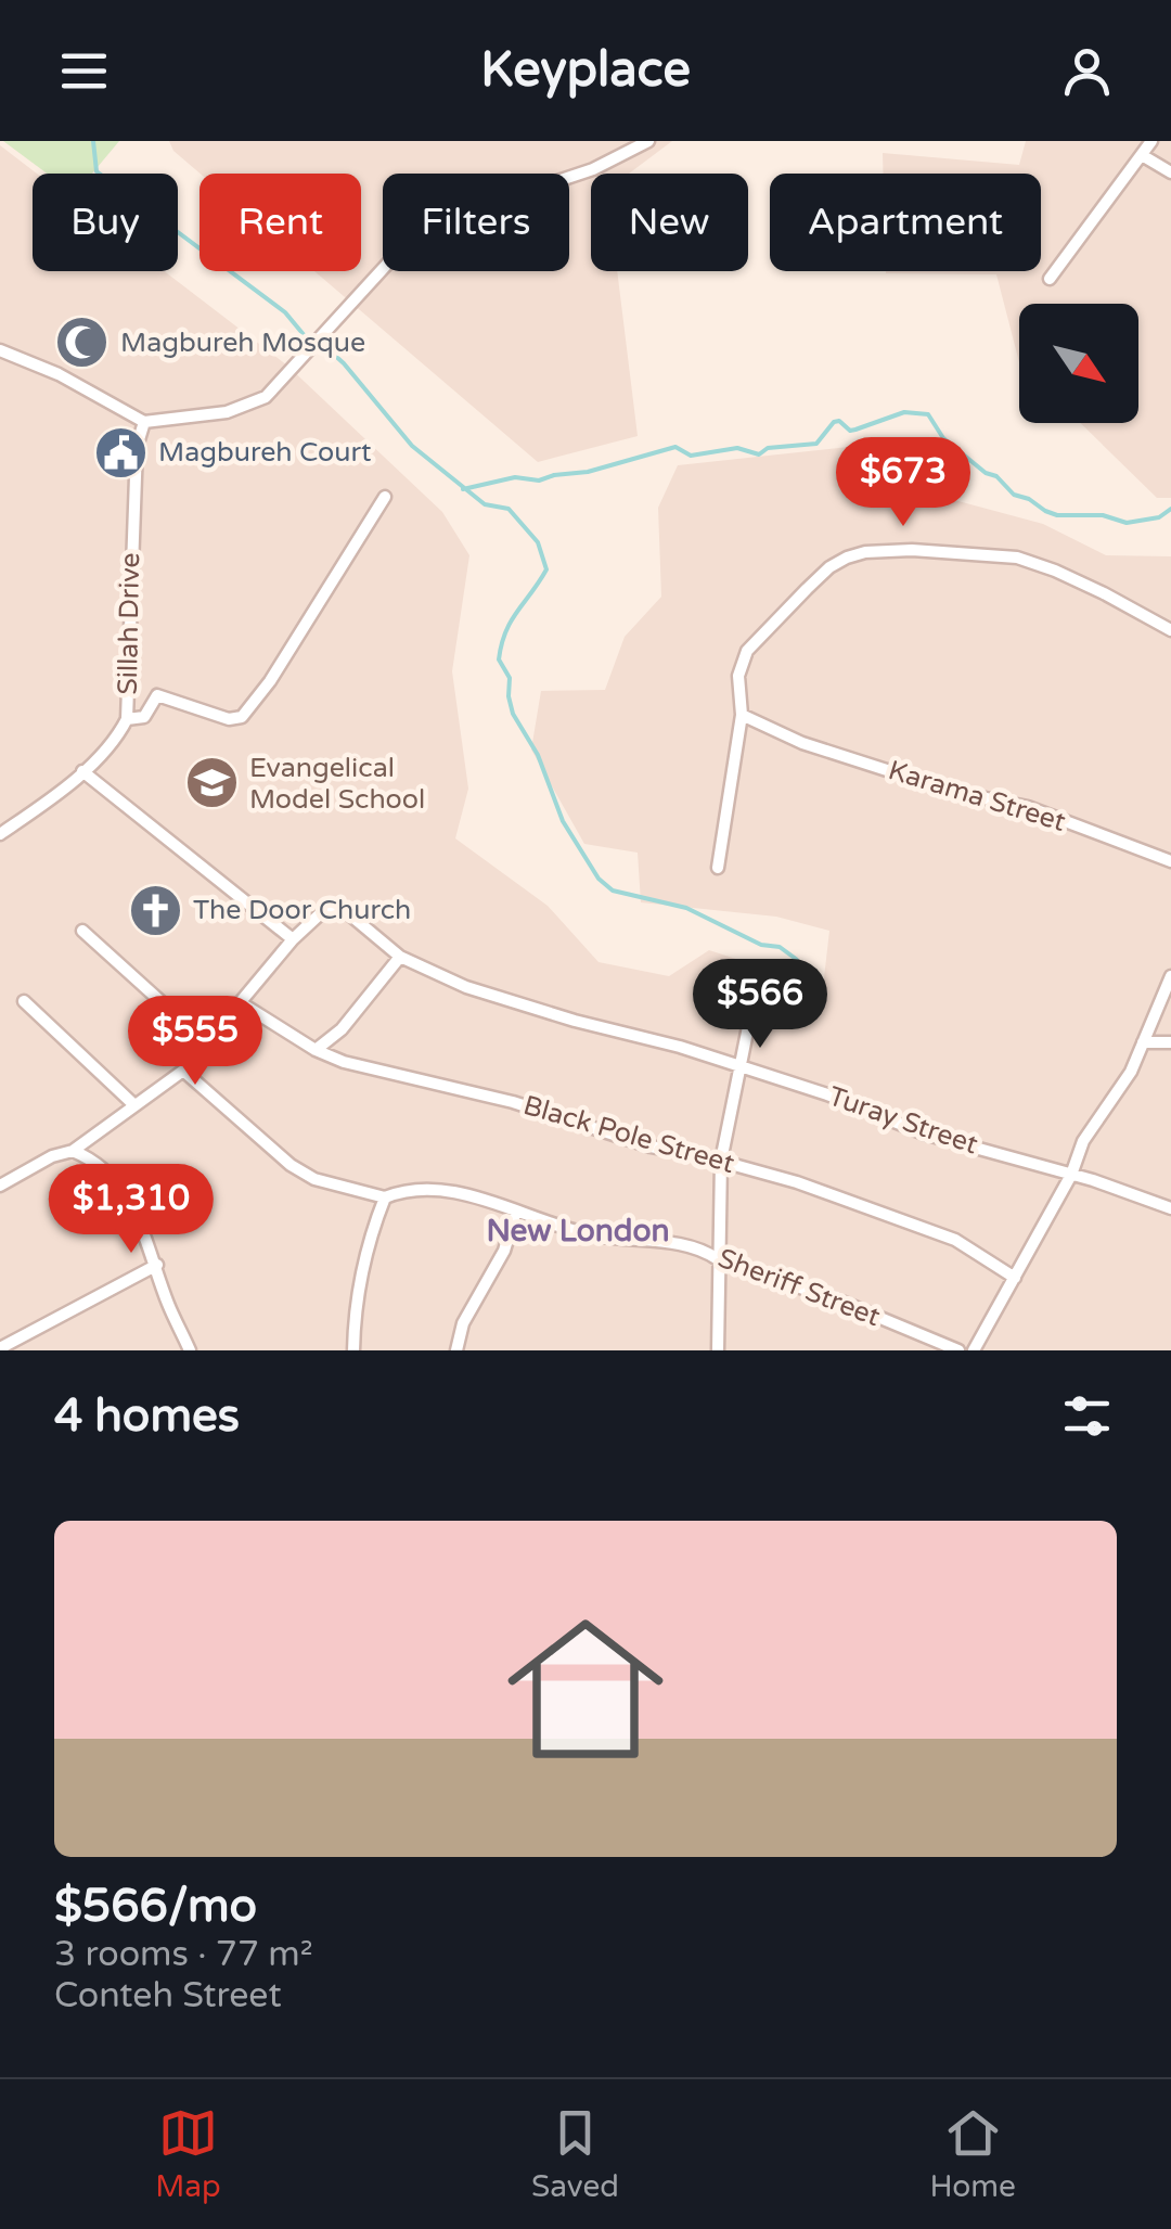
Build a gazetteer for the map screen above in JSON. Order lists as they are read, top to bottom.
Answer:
{
  "streets": {
    "street": [
      "Sillah Drive",
      "Karama Street",
      "Turay Street",
      "Black Pole Street",
      "Sheriff Street"
    ]
  },
  "districts": ["New London"],
  "places": {
    "mosque": ["Magbureh Mosque"],
    "public building": ["Magbureh Court"],
    "school or university": ["Evangelical Model School"],
    "church": ["The Door Church"]
  },
  "north": "bottom right",
  "page": {
    "header": "Keyplace",
    "chip": [
      "Buy",
      "Rent",
      "Filters",
      "New",
      "Apartment"
    ],
    "price": [
      "$673",
      "$566",
      "$555",
      "$1,310"
    ],
    "heading": "4 homes",
    "list": [
      {
        "name": "$566/mo",
        "note": "3 rooms · 77 m² · Conteh Street"
      }
    ],
    "tabs": ["Map", "Saved", "Home"]
  }
}
